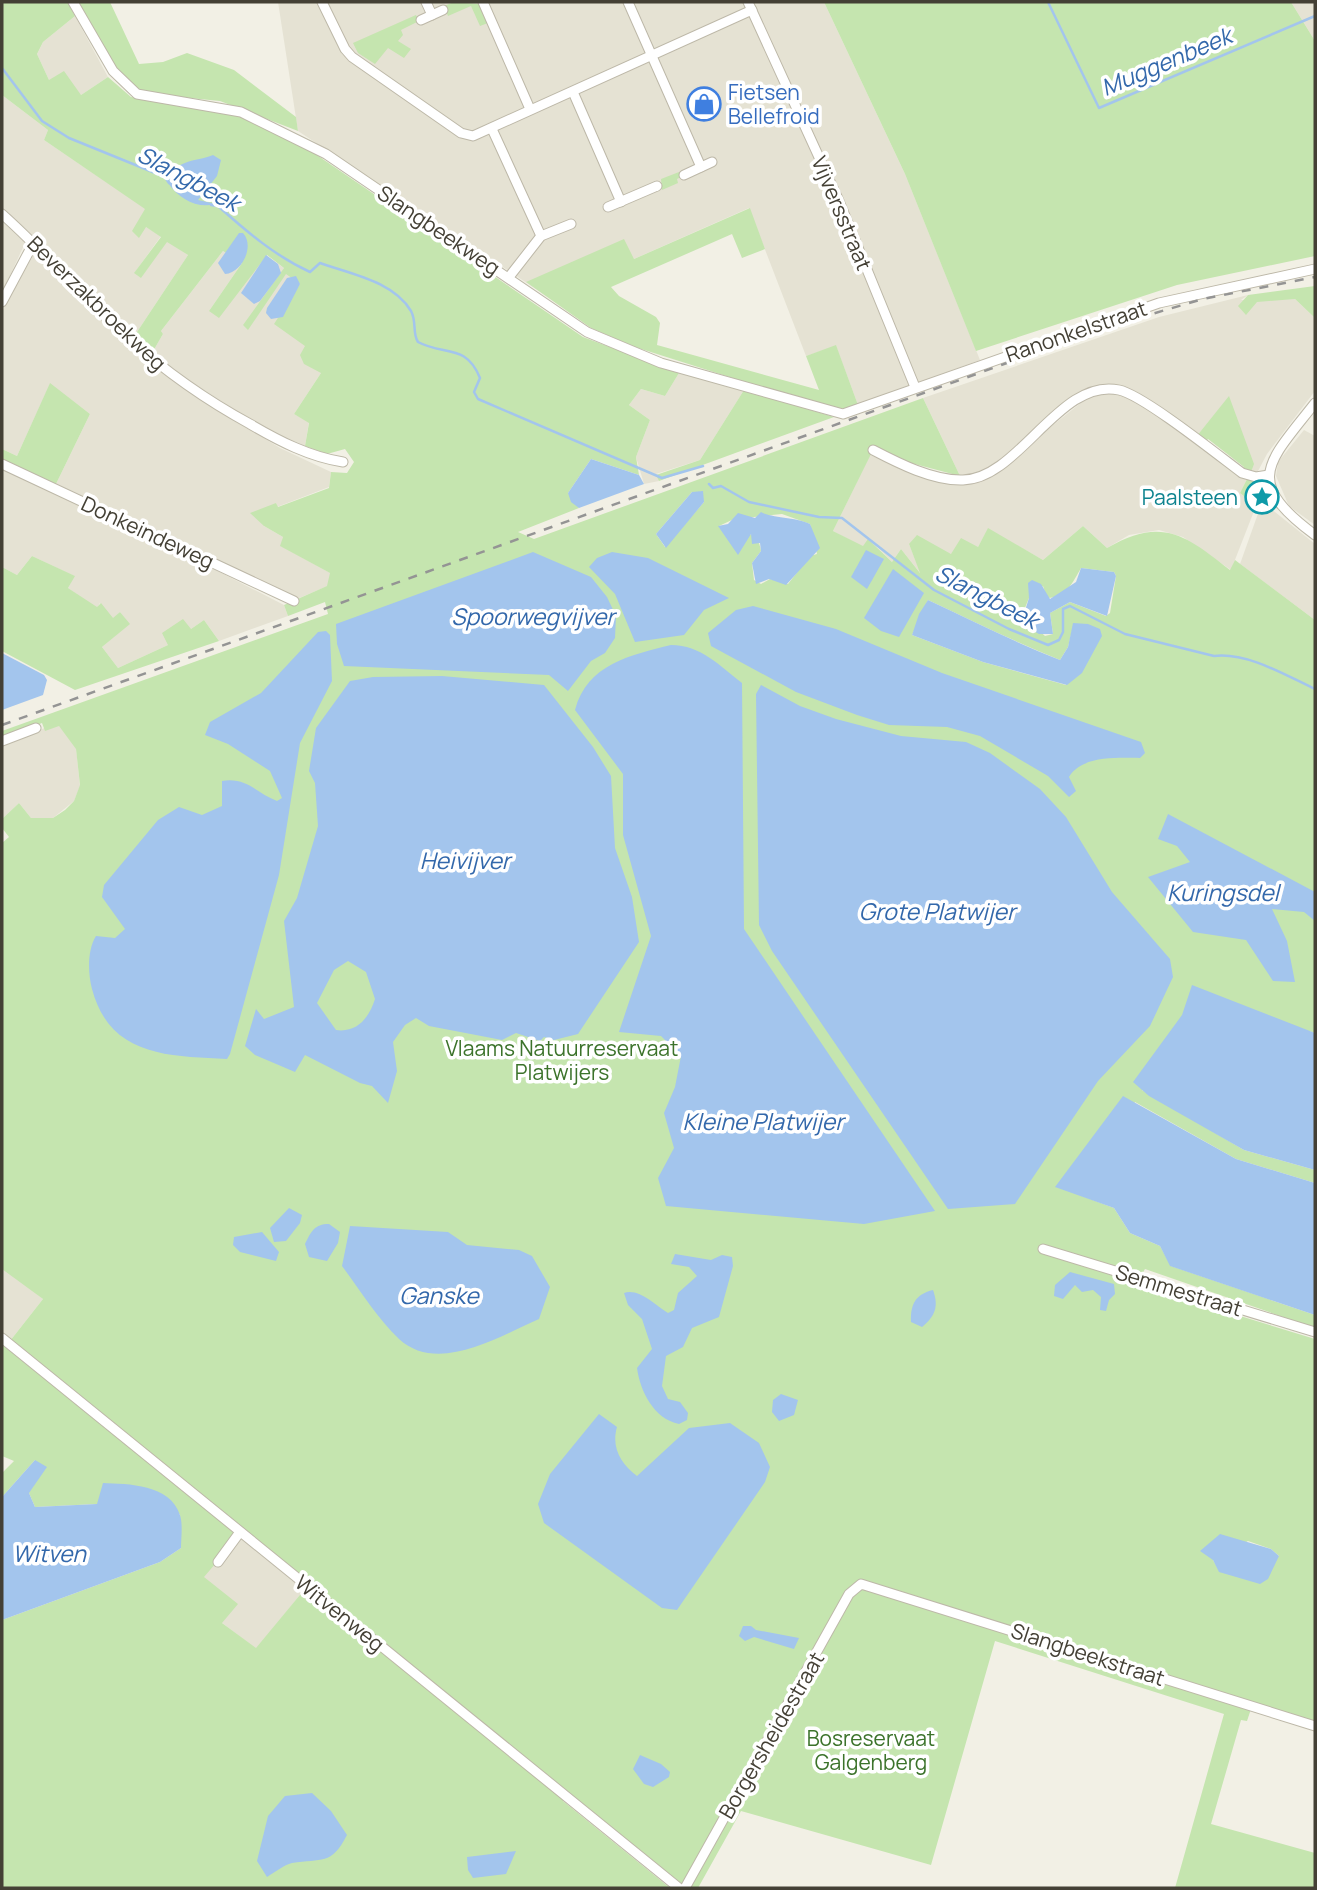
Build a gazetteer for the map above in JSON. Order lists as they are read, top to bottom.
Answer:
{
  "streets": {
    "street": [
      "Vijversstraat",
      "Slangbeekweg",
      "Beverzakbroekweg",
      "Ranonkelstraat",
      "Donkeindeweg",
      "Semmestraat",
      "Witvenweg",
      "Slangbeekstraat",
      "Borgersheidestraat"
    ]
  },
  "crossings": [
    ["Vijversstraat", "Ranonkelstraat"],
    ["Slangbeekweg", "Ranonkelstraat"],
    ["Slangbeekstraat", "Borgersheidestraat"]
  ],
  "water": [
    "Muggenbeek",
    "Slangbeek",
    "Spoorwegvijver",
    "Heivijver",
    "Kuringsdel",
    "Grote Platwijer",
    "Kleine Platwijer",
    "Ganske",
    "Witven"
  ],
  "parks": ["Vlaams Natuurreservaat Platwijers", "Bosreservaat Galgenberg"],
  "places": {
    "shop": ["Fietsen Bellefroid"],
    "place": ["Paalsteen"]
  }
}
